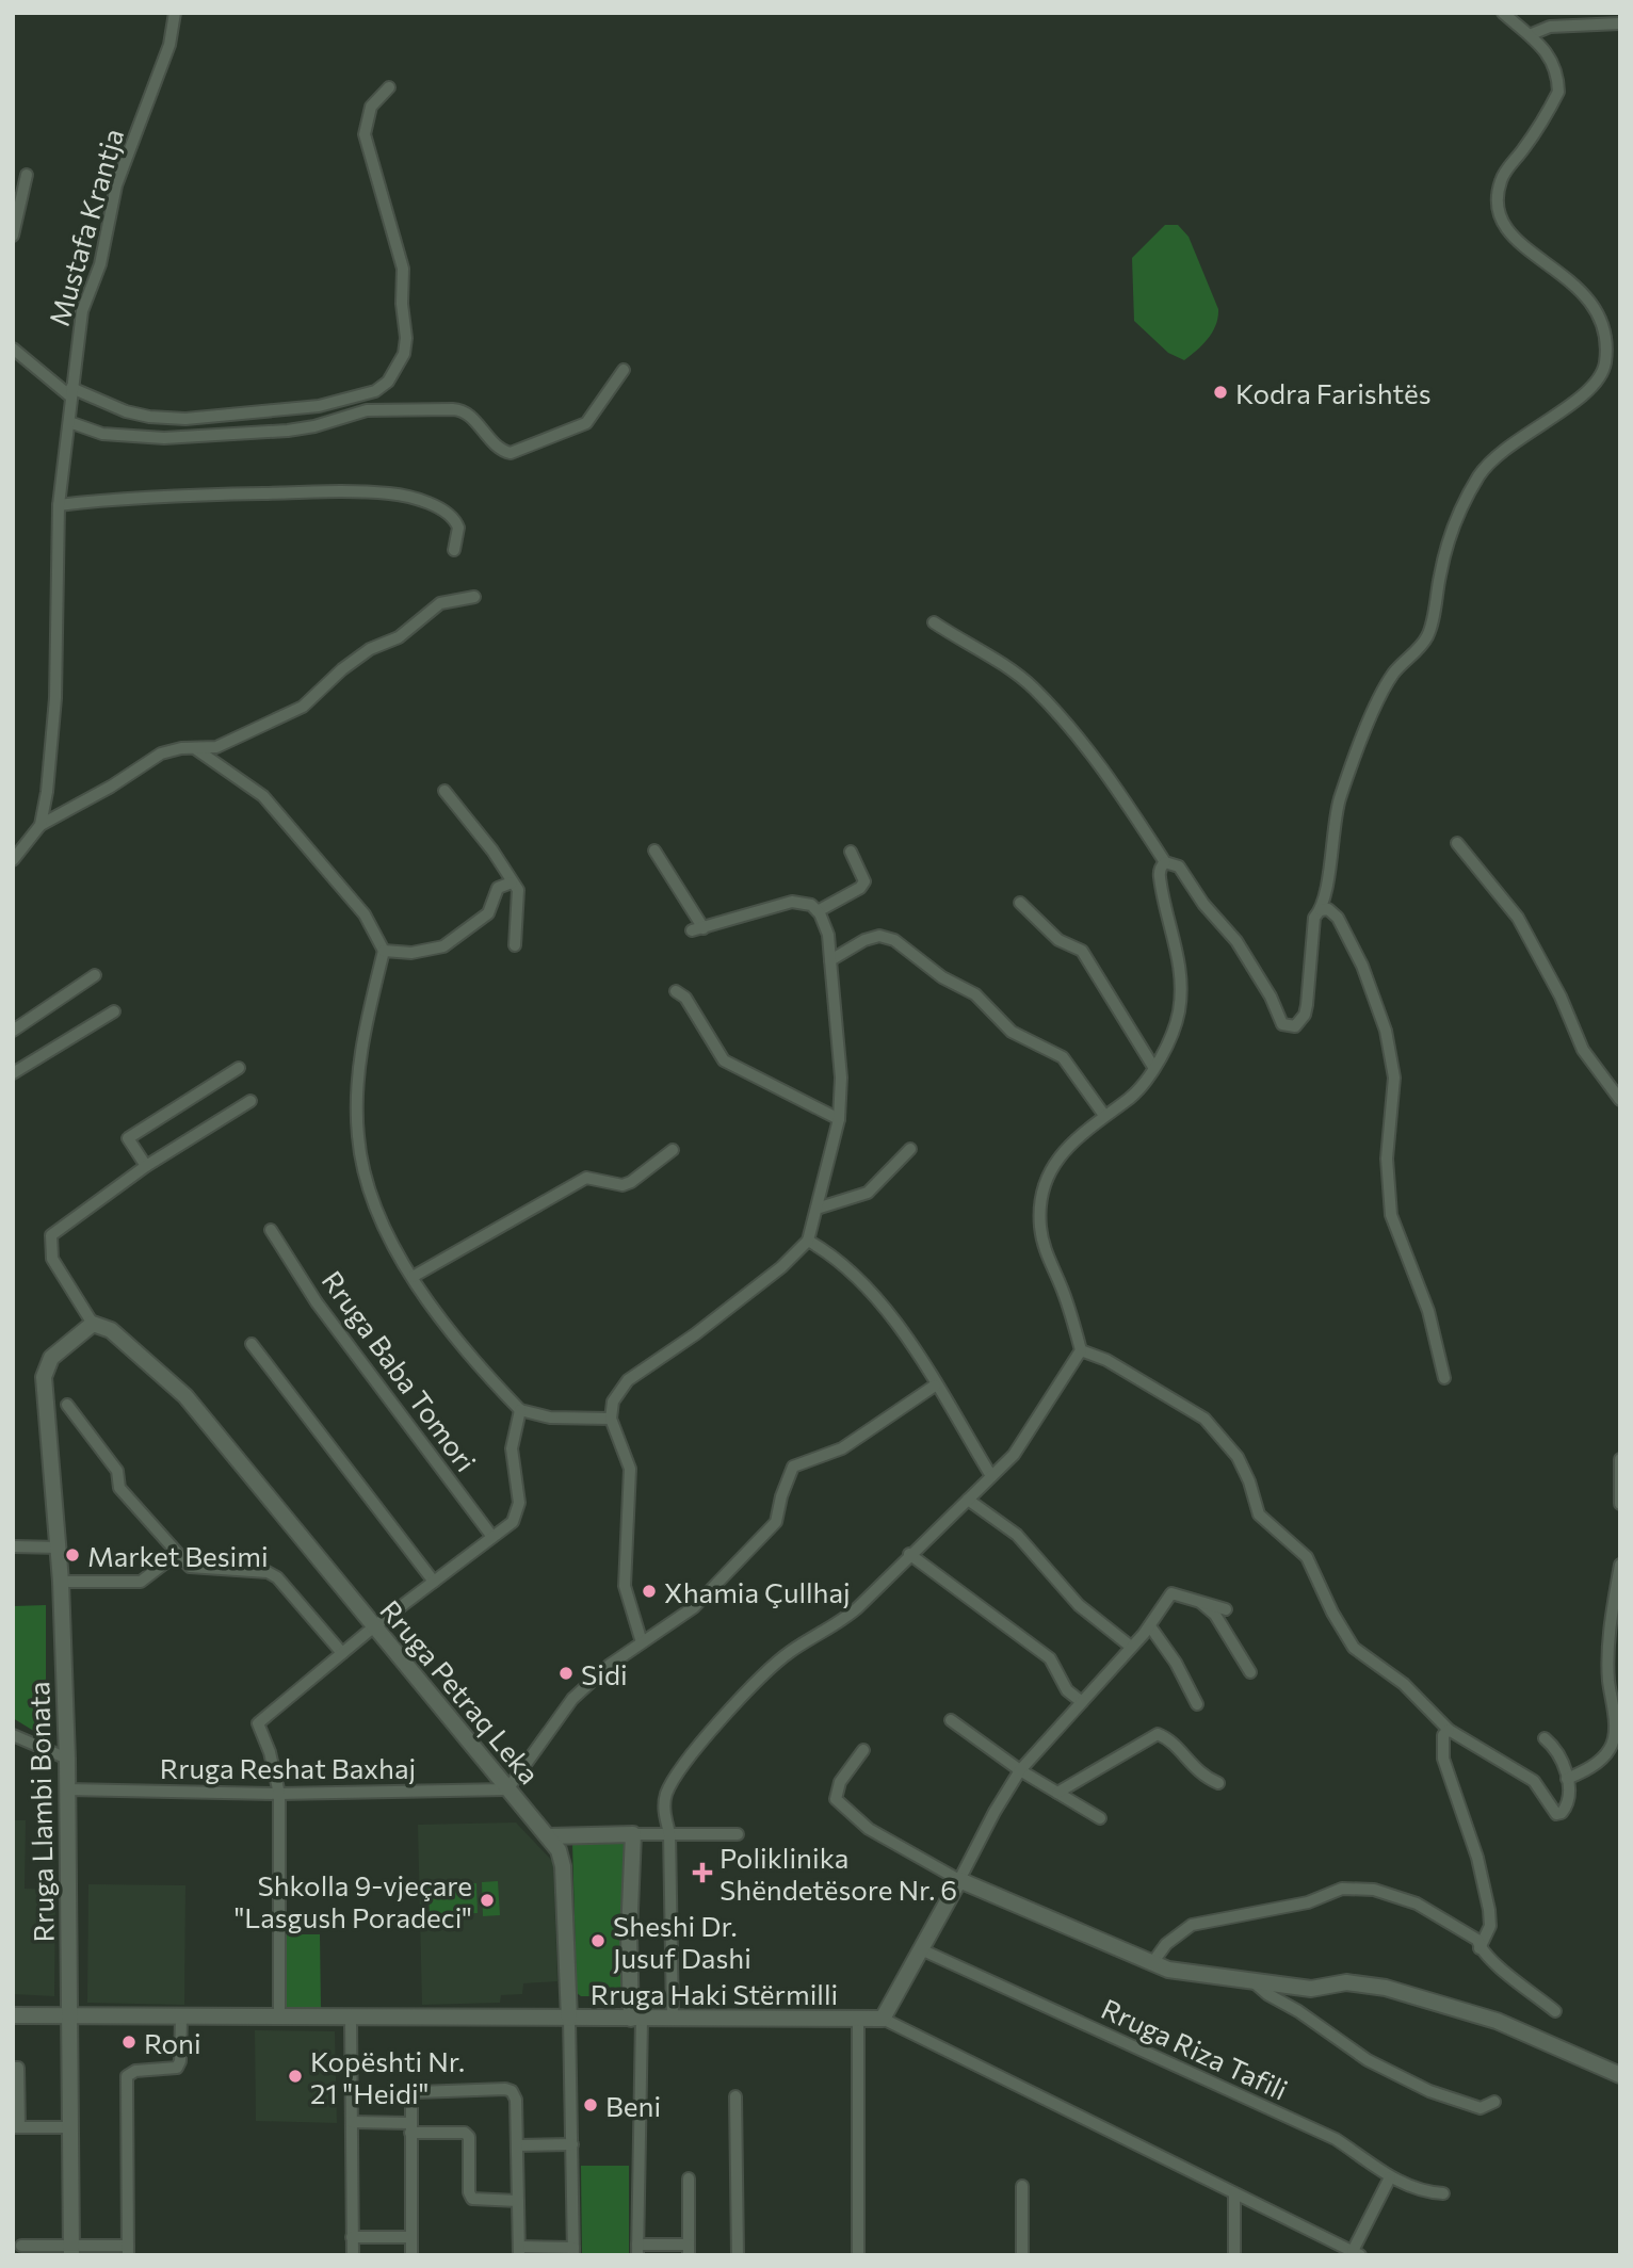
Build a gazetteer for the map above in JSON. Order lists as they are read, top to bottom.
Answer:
{
  "streets": {
    "street": [
      "Mustafa Krantja",
      "Rruga Baba Tomori",
      "Rruga Petraq Leka",
      "Rruga Reshat Baxhaj",
      "Rruga Llambi Bonata",
      "Rruga Haki Stërmilli",
      "Rruga Riza Tafili"
    ]
  },
  "crossings": [
    ["Rruga Petraq Leka", "Rruga Reshat Baxhaj"],
    ["Rruga Petraq Leka", "Rruga Llambi Bonata"],
    ["Rruga Petraq Leka", "Rruga Haki Stërmilli"],
    ["Rruga Reshat Baxhaj", "Rruga Llambi Bonata"],
    ["Rruga Llambi Bonata", "Rruga Haki Stërmilli"]
  ],
  "places": {
    "other": [
      "Kodra Farishtës",
      "Market Besimi",
      "Xhamia Çullhaj",
      "Sidi",
      "Shkolla 9-vjeçare \"Lasgush Poradeci\"",
      "Sheshi Dr. Jusuf Dashi",
      "Roni",
      "Kopështi Nr. 21 \"Heidi\"",
      "Beni"
    ],
    "health": ["Poliklinika Shëndetësore Nr. 6"]
  }
}
